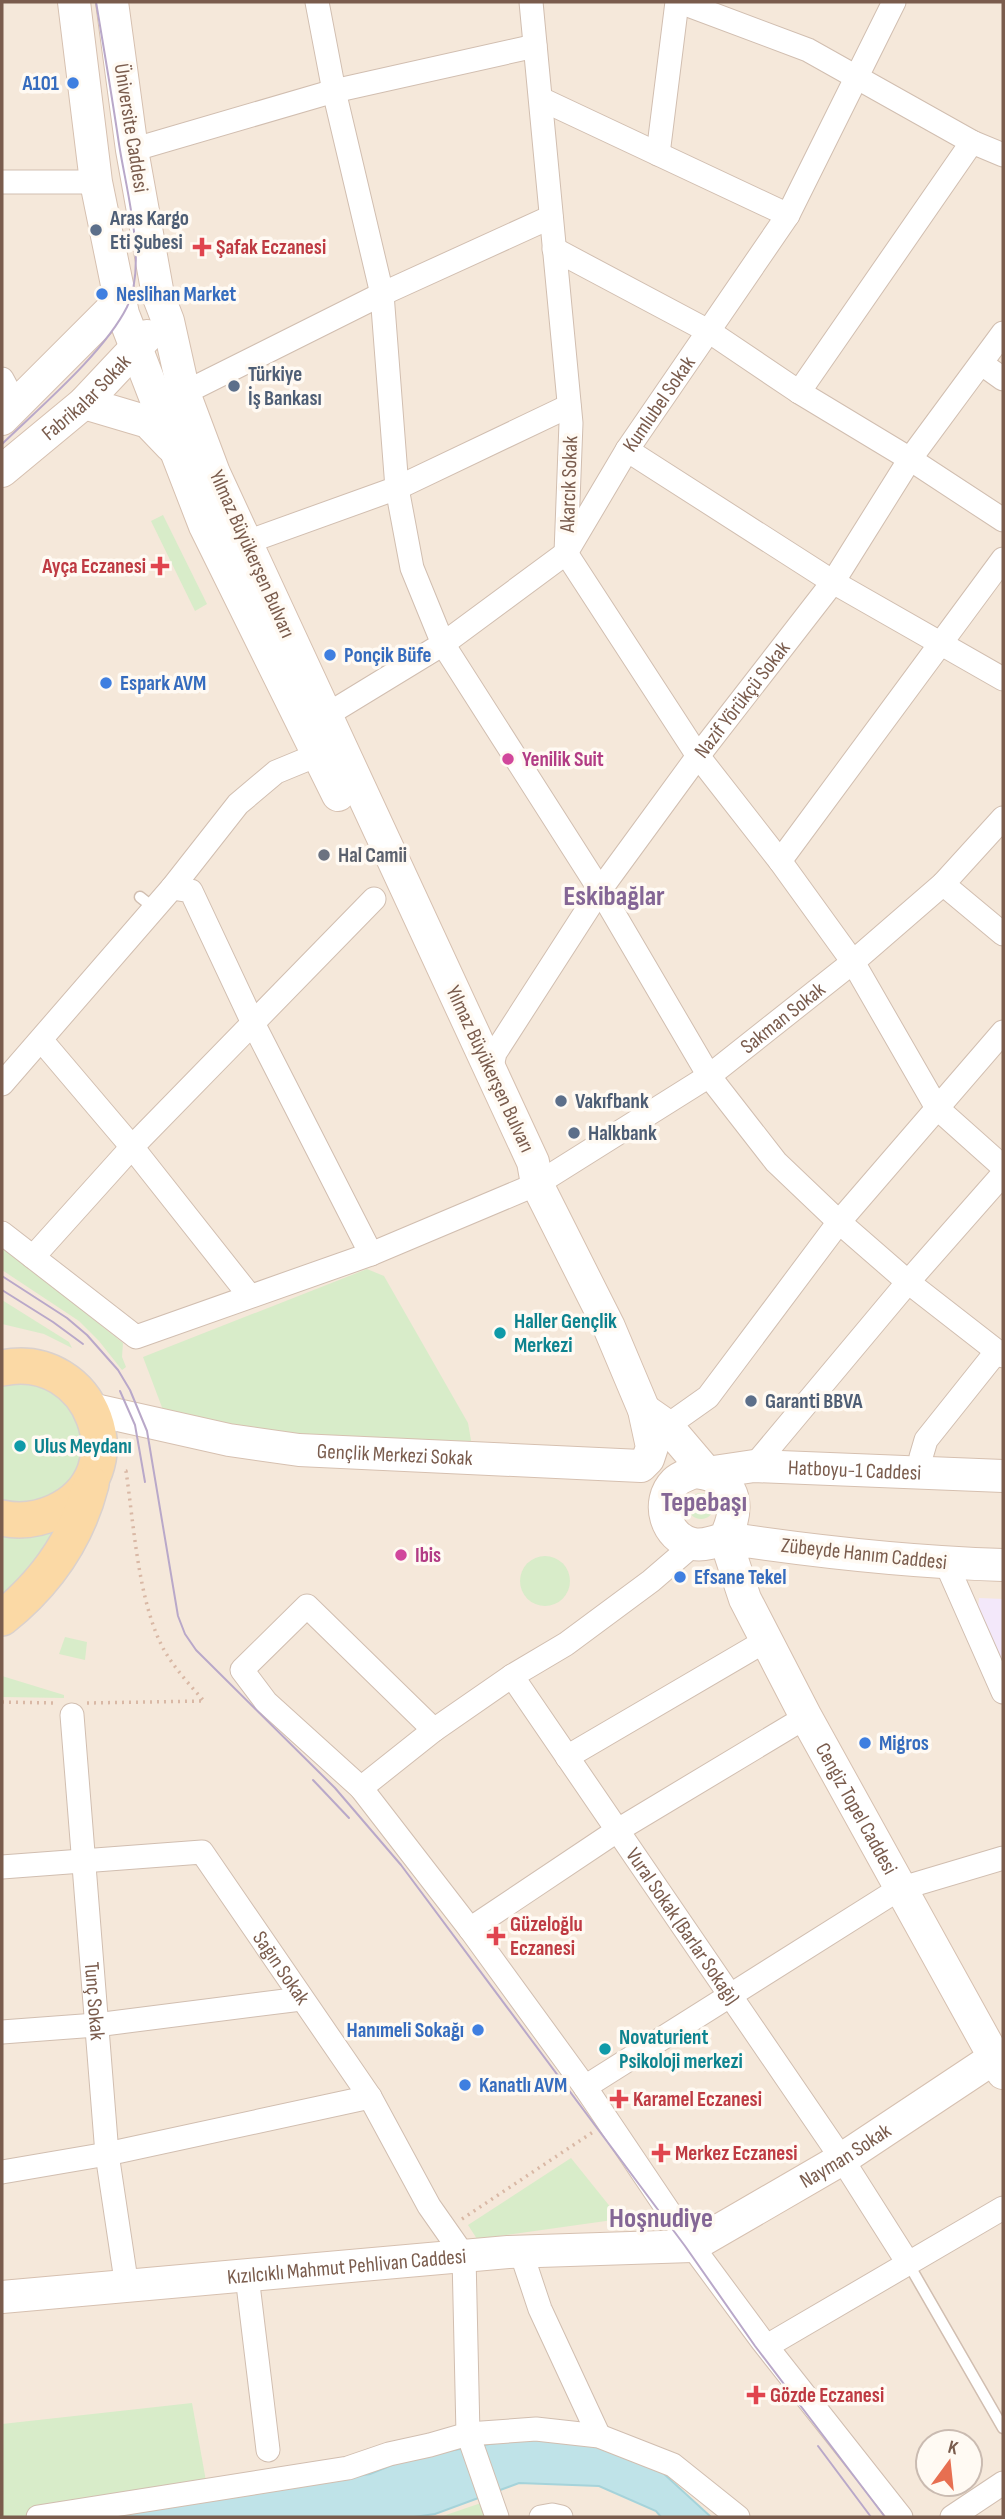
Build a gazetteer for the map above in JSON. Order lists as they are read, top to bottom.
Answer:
{
  "streets": {
    "main road": [
      "Üniversite Caddesi",
      "Fabrikalar Sokak",
      "Yılmaz Büyükerşen Bulvarı",
      "Gençlik Merkezi Sokak",
      "Hatboyu-1 Caddesi",
      "Zübeyde Hanım Caddesi",
      "Cengiz Topel Caddesi",
      "Nayman Sokak",
      "Kızılcıklı Mahmut Pehlivan Caddesi"
    ],
    "street": [
      "Kumlubel Sokak",
      "Akarcık Sokak",
      "Nazif Yörükçü Sokak",
      "Sakman Sokak",
      "Vural Sokak (Barlar Sokağı)",
      "Sağın Sokak",
      "Tunç Sokak"
    ]
  },
  "crossings": [
    ["Üniversite Caddesi", "Fabrikalar Sokak"],
    ["Üniversite Caddesi", "Yılmaz Büyükerşen Bulvarı"],
    ["Fabrikalar Sokak", "Yılmaz Büyükerşen Bulvarı"],
    ["Kumlubel Sokak", "Akarcık Sokak"],
    ["Kumlubel Sokak", "Yılmaz Büyükerşen Bulvarı"],
    ["Akarcık Sokak", "Nazif Yörükçü Sokak"],
    ["Akarcık Sokak", "Sakman Sokak"],
    ["Yılmaz Büyükerşen Bulvarı", "Nazif Yörükçü Sokak"],
    ["Yılmaz Büyükerşen Bulvarı", "Sakman Sokak"],
    ["Gençlik Merkezi Sokak", "Hatboyu-1 Caddesi"],
    ["Zübeyde Hanım Caddesi", "Cengiz Topel Caddesi"],
    ["Cengiz Topel Caddesi", "Nayman Sokak"],
    ["Vural Sokak (Barlar Sokağı)", "Nayman Sokak"],
    ["Sağın Sokak", "Tunç Sokak"],
    ["Sağın Sokak", "Kızılcıklı Mahmut Pehlivan Caddesi"],
    ["Tunç Sokak", "Kızılcıklı Mahmut Pehlivan Caddesi"],
    ["Nayman Sokak", "Kızılcıklı Mahmut Pehlivan Caddesi"]
  ],
  "districts": ["Eskibağlar", "Tepebaşı", "Hoşnudiye"],
  "places": {
    "other": [
      "A101",
      "Aras Kargo Eti Şubesi",
      "Neslihan Market",
      "Türkiye İş Bankası",
      "Ponçik Büfe",
      "Espark AVM",
      "Yenilik Suit",
      "Hal Camii",
      "Vakıfbank",
      "Halkbank",
      "Haller Gençlik Merkezi",
      "Garanti BBVA",
      "Ulus Meydanı",
      "Ibis",
      "Efsane Tekel",
      "Migros",
      "Hanımeli Sokağı",
      "Novaturient Psikoloji merkezi",
      "Kanatlı AVM"
    ],
    "health": [
      "Şafak Eczanesi",
      "Ayça Eczanesi",
      "Güzeloğlu Eczanesi",
      "Karamel Eczanesi",
      "Merkez Eczanesi",
      "Gözde Eczanesi"
    ]
  },
  "north": "top"
}
